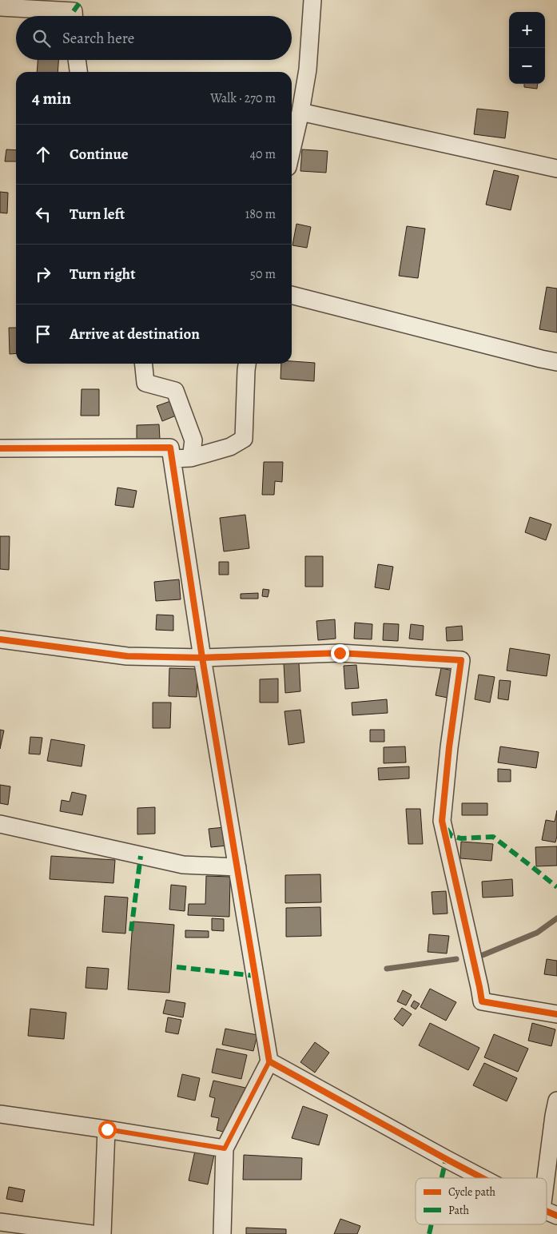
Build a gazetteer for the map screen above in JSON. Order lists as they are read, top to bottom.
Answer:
{
  "legend": ["Cycle path", "Path"],
  "page": {
    "map_buttons": ["+", "−"],
    "search": "Search here",
    "heading": ["4 min", "Walk · 270 m"],
    "list": [
      ["Continue", "40 m"],
      ["Turn left", "180 m"],
      ["Turn right", "50 m"],
      "Arrive at destination"
    ]
  }
}
